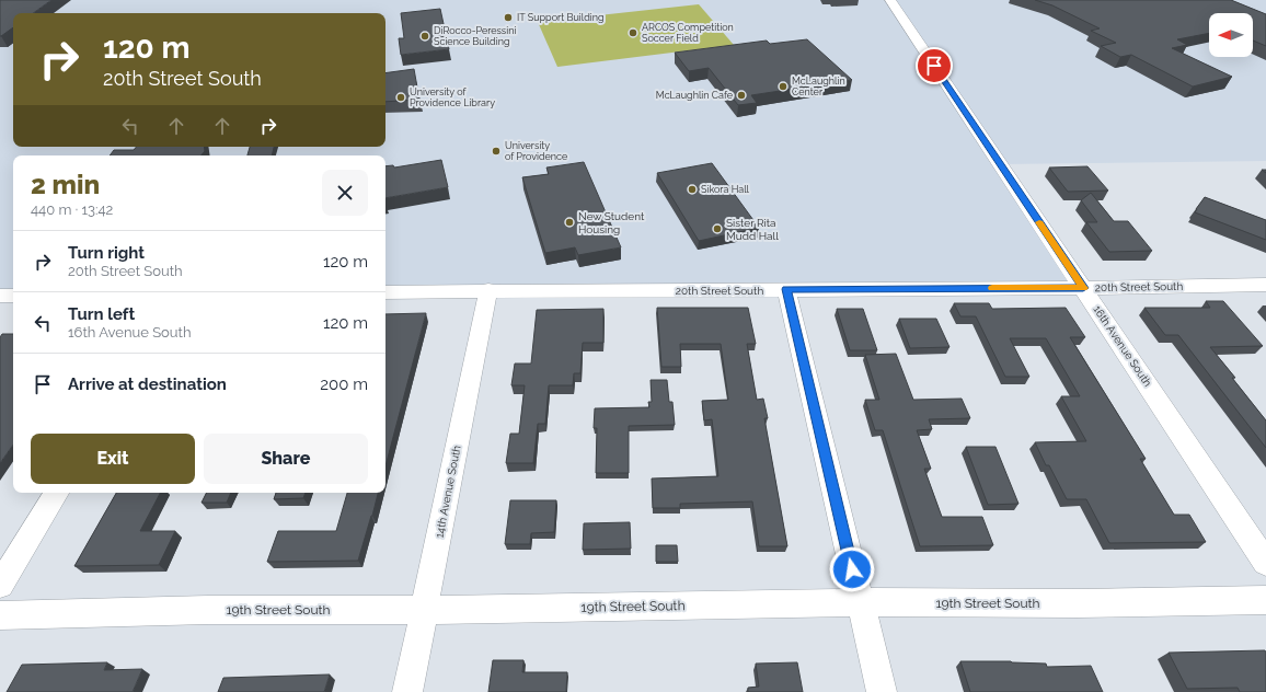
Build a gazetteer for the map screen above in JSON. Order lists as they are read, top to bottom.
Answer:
{
  "streets": {
    "street": [
      "20th Street South",
      "16th Avenue South",
      "14th Avenue South",
      "19th Street South"
    ]
  },
  "crossings": [
    ["20th Street South", "16th Avenue South"],
    ["20th Street South", "14th Avenue South"],
    ["14th Avenue South", "19th Street South"]
  ],
  "places": [
    "IT Support Building",
    "ARCOS Competition Soccer Field",
    "DiRocco-Peressini Science Building",
    "McLaughlin Center",
    "McLaughlin Cafe",
    "University of Providence Library",
    "University of Providence",
    "Sikora Hall",
    "New Student Housing",
    "Sister Rita Mudd Hall"
  ],
  "north": "left",
  "page": {
    "turn": ["120 m", "20th Street South"],
    "heading": ["2 min", "440 m · 13:42"],
    "list": [
      {
        "name": "Turn right",
        "note": "20th Street South",
        "value": "120 m"
      },
      {
        "name": "Turn left",
        "note": "16th Avenue South",
        "value": "120 m"
      },
      {
        "name": "Arrive at destination",
        "value": "200 m"
      }
    ],
    "buttons": ["Exit", "Share"]
  }
}
